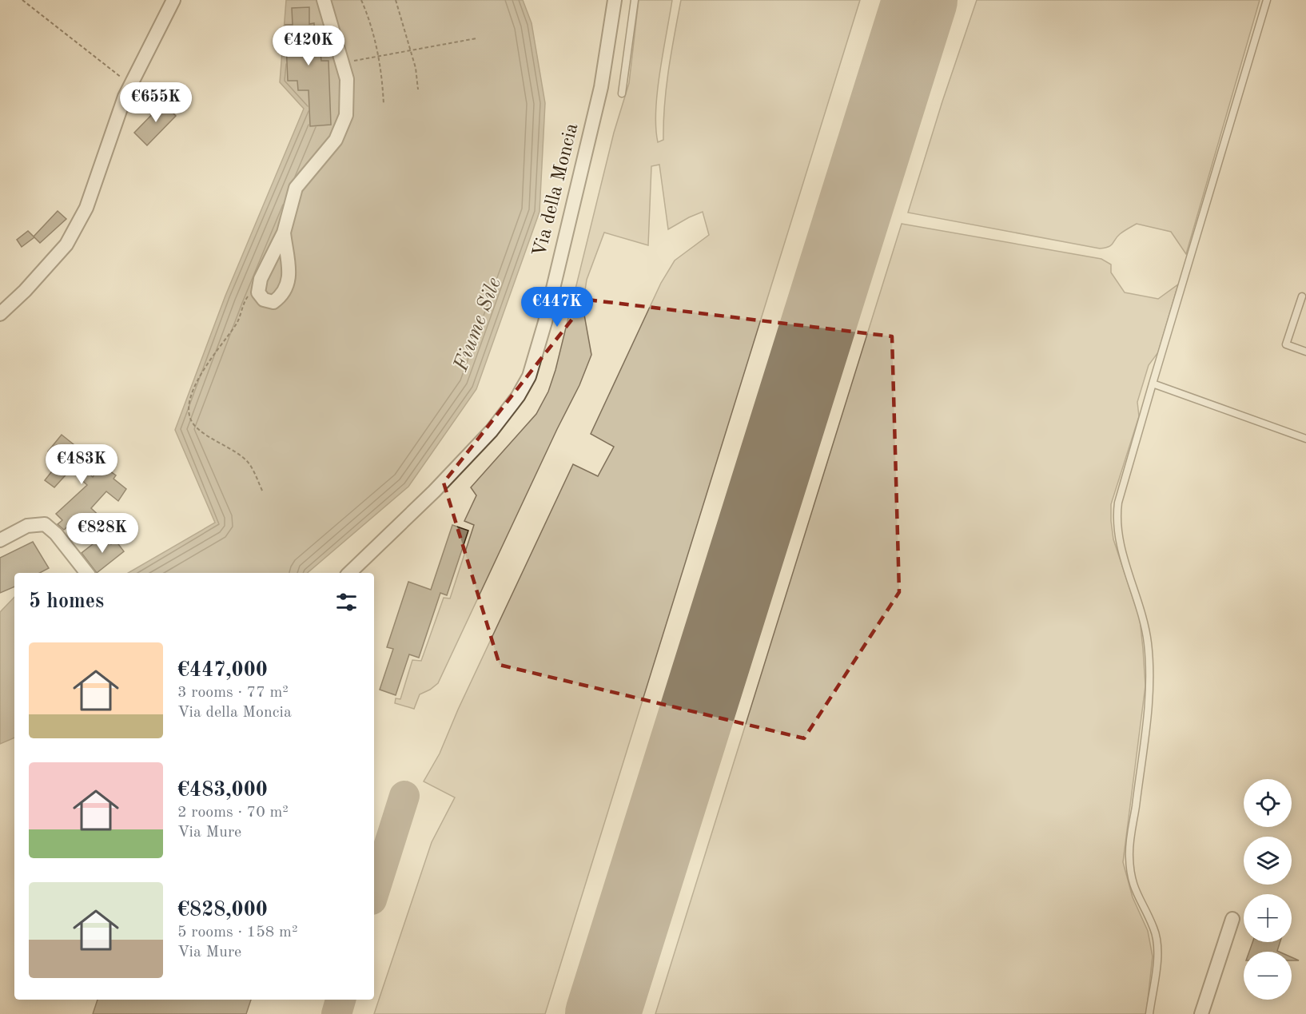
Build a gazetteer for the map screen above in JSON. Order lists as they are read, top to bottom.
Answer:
{
  "streets": {
    "street": ["Via della Moncia"]
  },
  "water": ["Fiume Sile"],
  "page": {
    "price": [
      "€420K",
      "€655K",
      "€447K",
      "€483K",
      "€828K"
    ],
    "heading": "5 homes",
    "list": [
      {
        "name": "€447,000",
        "note": "3 rooms · 77 m² · Via della Moncia"
      },
      {
        "name": "€483,000",
        "note": "2 rooms · 70 m² · Via Mure"
      },
      {
        "name": "€828,000",
        "note": "5 rooms · 158 m² · Via Mure"
      }
    ],
    "map_buttons": ["+", "−"]
  }
}
